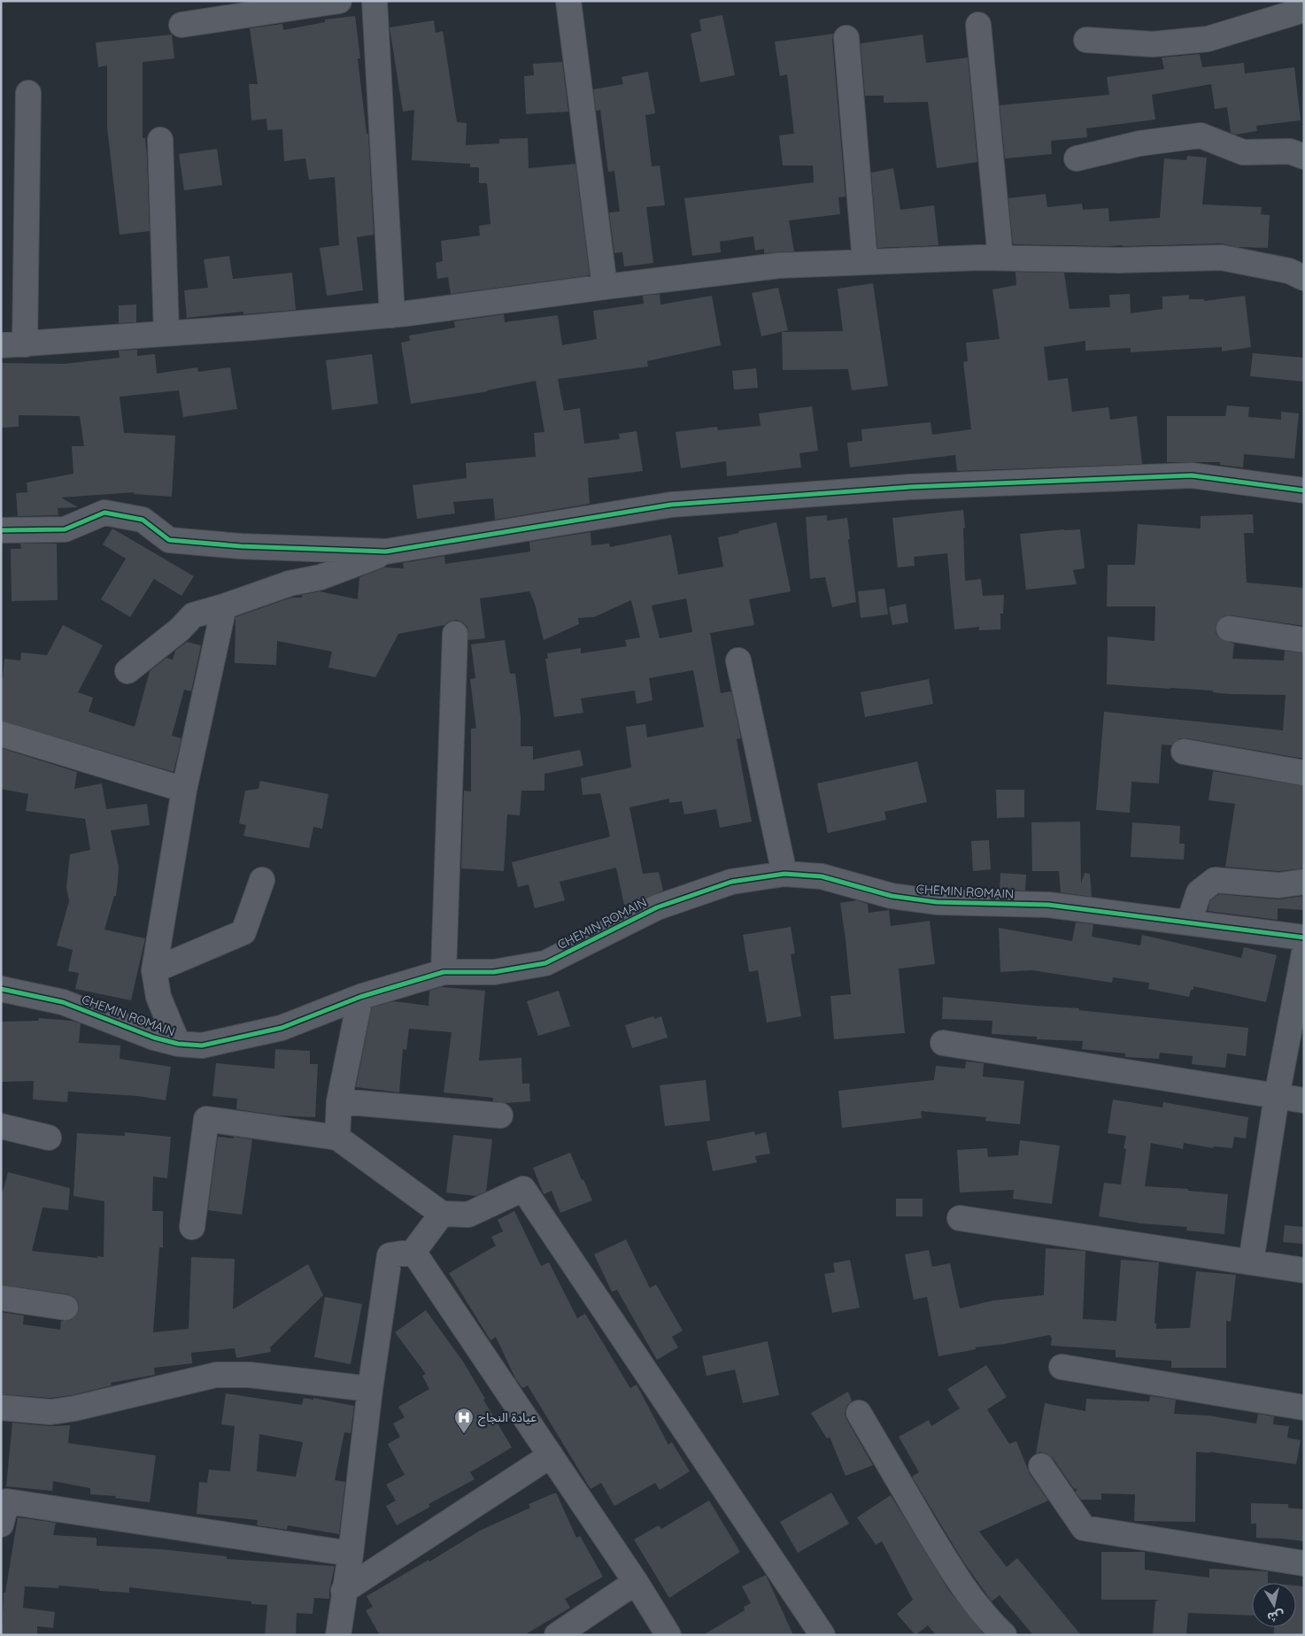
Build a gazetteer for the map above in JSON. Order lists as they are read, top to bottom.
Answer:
{
  "streets": {
    "street": ["CHEMIN ROMAIN"]
  },
  "places": {
    "hospital": ["عيادة النجاح"]
  },
  "north": "bottom"
}
